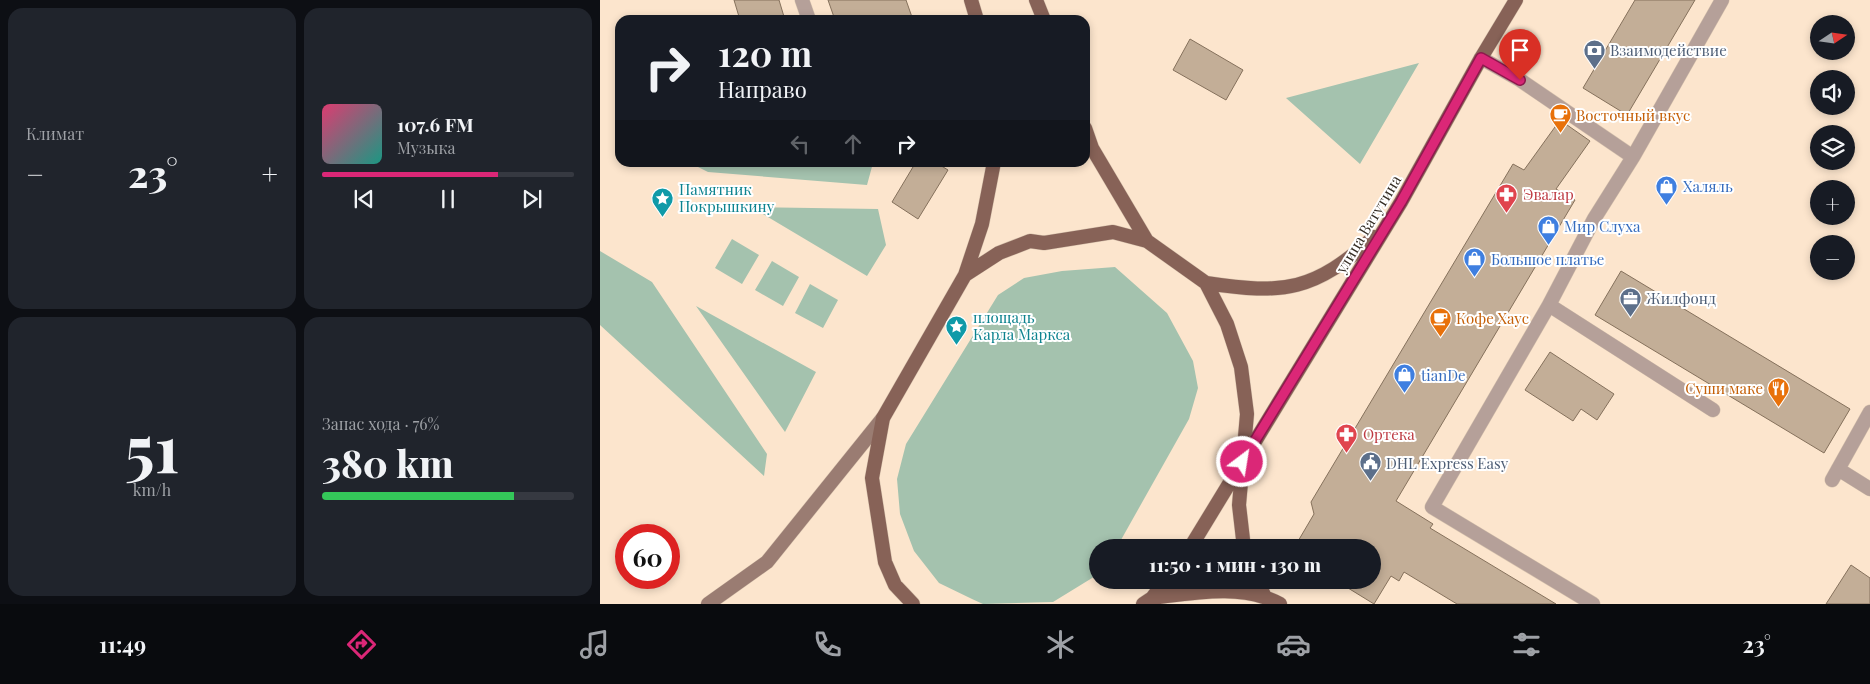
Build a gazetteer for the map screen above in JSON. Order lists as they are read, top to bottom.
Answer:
{
  "streets": {
    "main road": ["улица Ватутина"]
  },
  "places": {
    "bank": ["Взаимодействие"],
    "cafe": ["Восточный вкус", "Кофе Хаус"],
    "shop": [
      "Халяль",
      "Мир Слуха",
      "Большое платье",
      "tianDe"
    ],
    "pharmacy": ["Эвалар", "Ортека"],
    "place": ["Памятник Покрышкину", "площадь Карла Маркса"],
    "office": ["Жилфонд"],
    "restaurant": ["Суши маке"],
    "public building": ["DHL Express Easy"]
  },
  "north": "right",
  "page": {
    "tile": [
      "Климат",
      ["51", "km/h"],
      ["Запас хода · 76%", "380 km"]
    ],
    "map_buttons": ["+", "−"],
    "turn": ["120 m", "Направо"],
    "song": ["107.6 FM", "Музыка"],
    "heat": ["−", "23°", "+"],
    "limit": "60",
    "trip": "11:50 · 1 мин · 130 m",
    "tabs": ["11:49", "23°"]
  }
}
